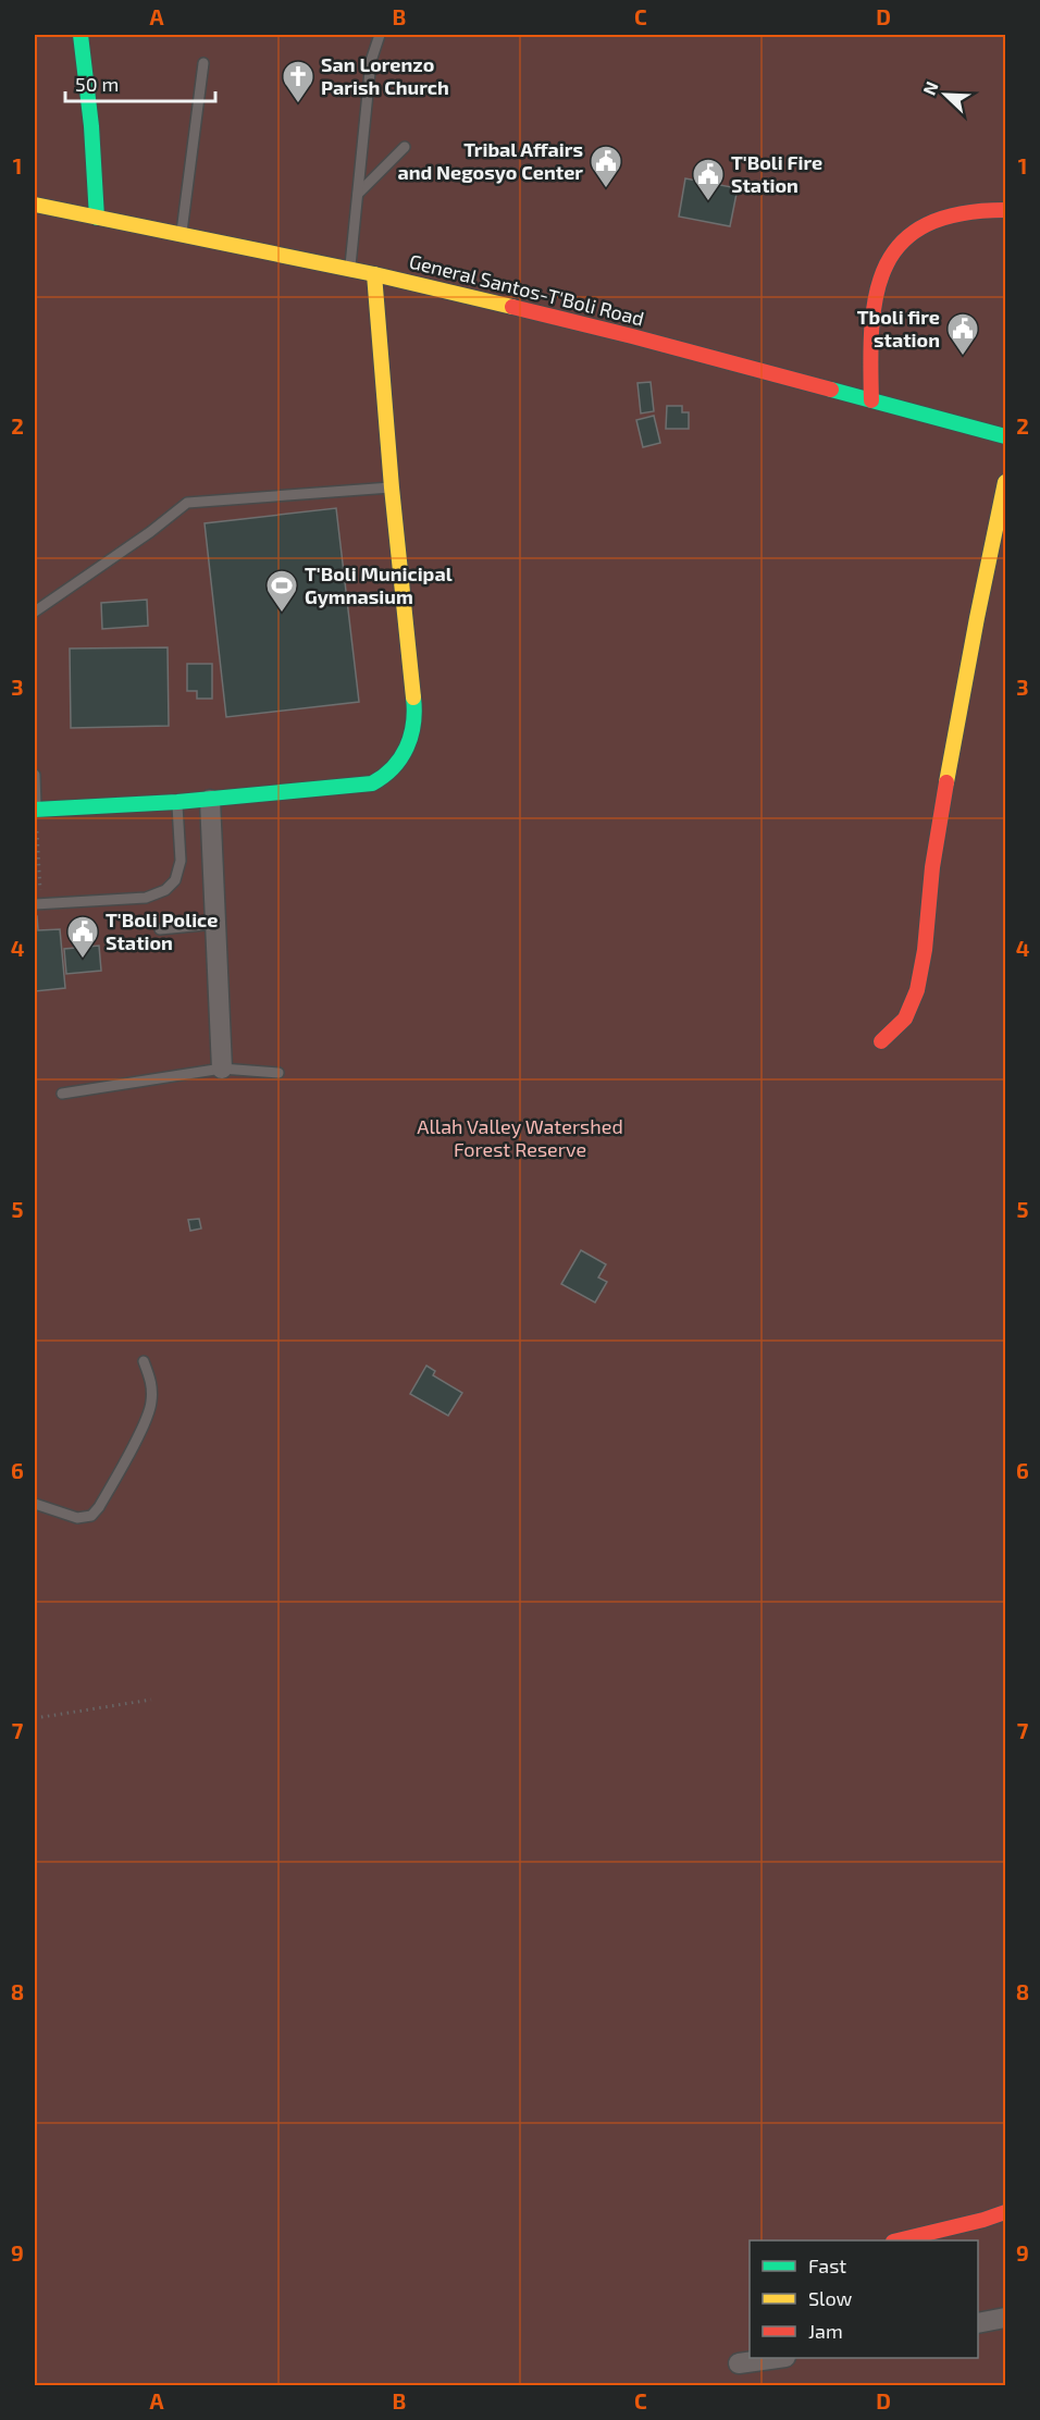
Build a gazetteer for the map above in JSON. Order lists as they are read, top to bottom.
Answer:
{
  "streets": {
    "street": ["General Santos-T'Boli Road"]
  },
  "parks": ["Allah Valley Watershed Forest Reserve"],
  "places": {
    "church": ["San Lorenzo Parish Church"],
    "public building": [
      "Tribal Affairs and Negosyo Center",
      "T'Boli Fire Station",
      "Tboli fire station",
      "T'Boli Police Station"
    ],
    "sports": ["T'Boli Municipal Gymnasium"]
  },
  "legend": ["Fast", "Slow", "Jam"],
  "scale_bar": "50 m",
  "north": "top left",
  "grid": {
    "columns": [
      "A",
      "B",
      "C",
      "D"
    ],
    "rows": [
      "1",
      "2",
      "3",
      "4",
      "5",
      "6",
      "7",
      "8",
      "9"
    ]
  }
}
